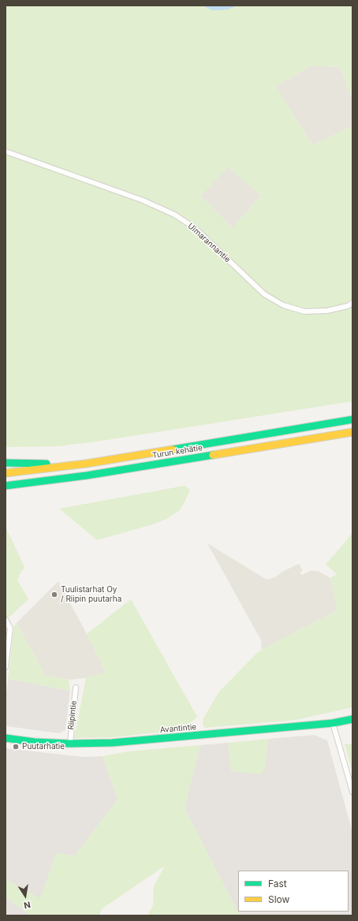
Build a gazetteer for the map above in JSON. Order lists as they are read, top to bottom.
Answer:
{
  "streets": {
    "main road": ["Turun kehätie", "Avantintie"],
    "street": ["Uimarannantie", "Riipintie"]
  },
  "crossings": [
    ["Riipintie", "Avantintie"]
  ],
  "places": ["Tuulistarhat Oy / Riipin puutarha", "Puutarhatie"],
  "legend": ["Fast", "Slow"],
  "north": "bottom"
}
